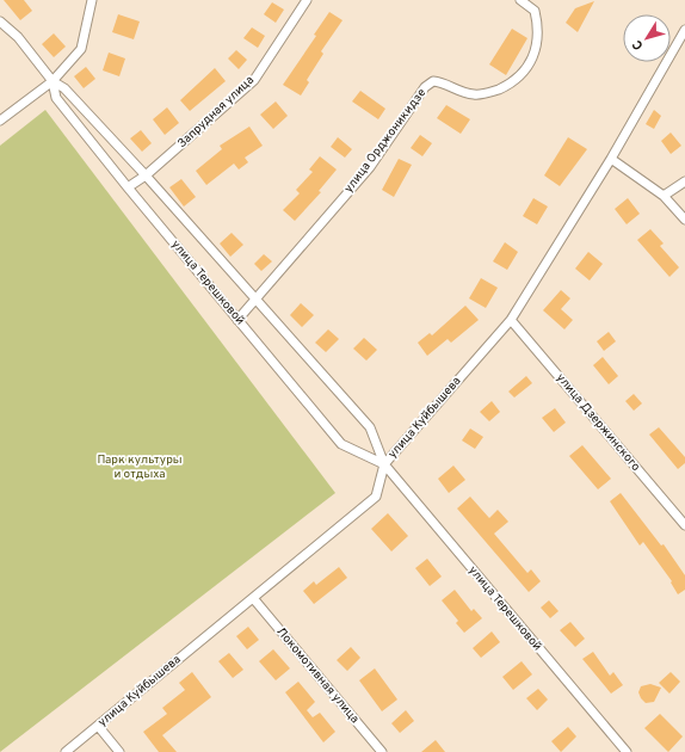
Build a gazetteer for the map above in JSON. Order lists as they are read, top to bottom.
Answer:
{
  "streets": {
    "street": [
      "Запрудная улица",
      "улица Орджоникидзе",
      "улица Терешковой",
      "улица Куйбышева",
      "улица Дзержинского",
      "Локомотивная улица"
    ]
  },
  "crossings": [
    ["Запрудная улица", "улица Терешковой"],
    ["улица Орджоникидзе", "улица Терешковой"],
    ["улица Терешковой", "улица Куйбышева"],
    ["улица Куйбышева", "улица Дзержинского"],
    ["улица Куйбышева", "Локомотивная улица"]
  ],
  "parks": ["Парк культуры и отдыха"],
  "north": "bottom left"
}
